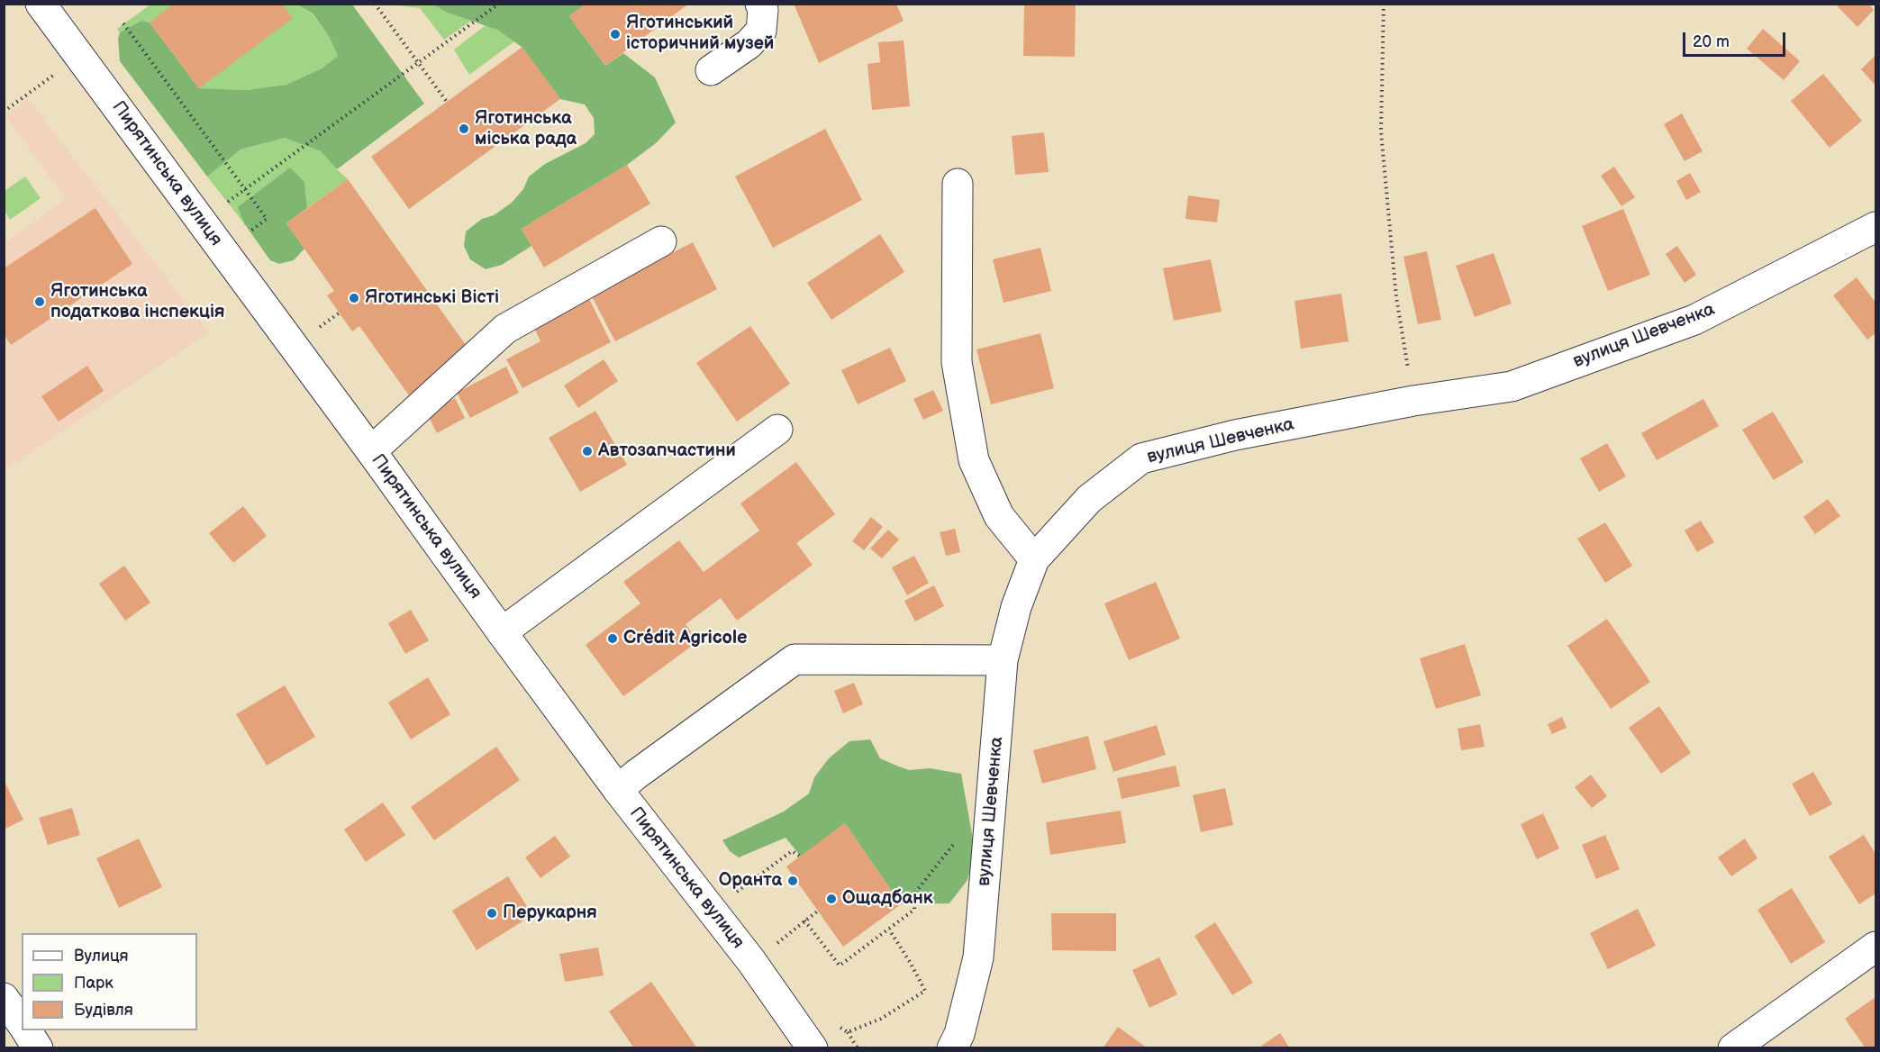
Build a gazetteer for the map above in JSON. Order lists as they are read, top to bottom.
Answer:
{
  "streets": {
    "street": ["Пирятинська вулиця", "вулиця Шевченка"]
  },
  "places": [
    "Яготинський історичний музей",
    "Яготинська міська рада",
    "Яготинські Вісті",
    "Яготинська податкова інспекція",
    "Автозапчастини",
    "Crédit Agricole",
    "Оранта",
    "Ощадбанк",
    "Перукарня"
  ],
  "legend": ["Вулиця", "Парк", "Будівля"],
  "scale_bar": "20 m"
}
